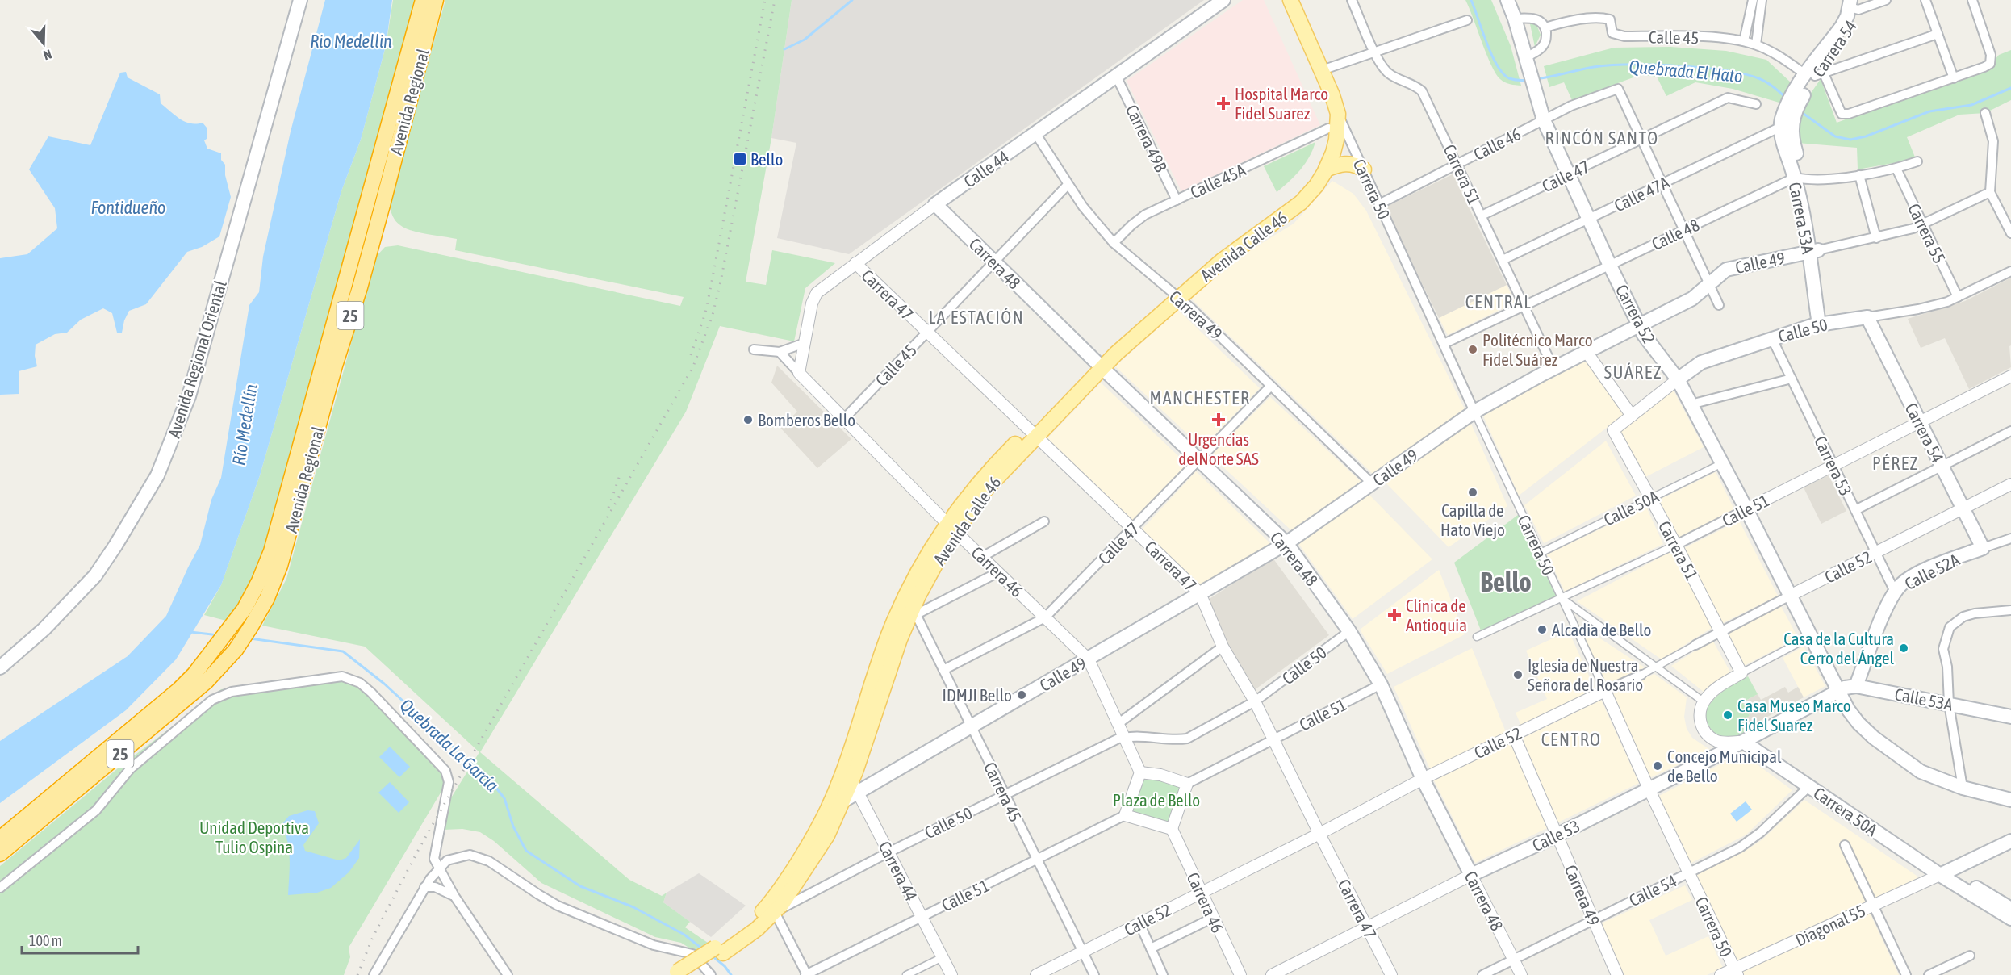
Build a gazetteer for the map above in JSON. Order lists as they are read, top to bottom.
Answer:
{
  "streets": {
    "highway": ["Avenida Regional", "25"],
    "main road": [
      "Carrera 54",
      "Calle 44",
      "Carrera 53A",
      "Avenida Calle 46",
      "Calle 49",
      "Carrera 48",
      "Carrera 52",
      "Calle 50",
      "Avenida Regional Oriental",
      "Calle 52A",
      "Calle 53A",
      "Carrera 50A",
      "Calle 53"
    ],
    "street": [
      "Calle 45",
      "Carrera 49B",
      "Calle 46",
      "Carrera 51",
      "Calle 47",
      "Calle 45A",
      "Carrera 50",
      "Calle 47A",
      "Carrera 55",
      "Calle 48",
      "Carrera 47",
      "Carrera 49",
      "Carrera 53",
      "Calle 50A",
      "Calle 51",
      "Calle 52",
      "Carrera 46",
      "Carrera 45",
      "Carrera 44",
      "Calle 54",
      "Diagonal 55"
    ]
  },
  "crossings": [
    ["Calle 45", "Carrera 54"],
    ["Calle 45", "Carrera 48"],
    ["Calle 45", "Carrera 47"],
    ["Calle 45", "Carrera 49"],
    ["Calle 45", "Carrera 46"],
    ["Carrera 54", "Calle 47A"],
    ["Carrera 54", "Carrera 53A"],
    ["Carrera 54", "Calle 50"],
    ["Carrera 54", "Calle 51"],
    ["Carrera 54", "Calle 52"],
    ["Carrera 54", "Calle 52A"],
    ["Carrera 49B", "Calle 44"],
    ["Carrera 49B", "Calle 45A"],
    ["Calle 46", "Carrera 51"],
    ["Calle 46", "Calle 47"],
    ["Calle 46", "Carrera 50"],
    ["Calle 46", "Carrera 52"],
    ["Calle 44", "Carrera 48"],
    ["Calle 44", "Carrera 47"],
    ["Calle 44", "Carrera 49"],
    ["Calle 44", "Carrera 46"],
    ["Carrera 51", "Calle 47"],
    ["Carrera 51", "Calle 47A"],
    ["Carrera 51", "Calle 48"],
    ["Carrera 51", "Calle 49"],
    ["Carrera 51", "Calle 50"],
    ["Carrera 51", "Calle 50A"],
    ["Carrera 51", "Calle 51"],
    ["Carrera 51", "Calle 52"],
    ["Calle 47", "Carrera 48"],
    ["Calle 47", "Carrera 47"],
    ["Calle 47", "Carrera 52"],
    ["Calle 47", "Carrera 49"],
    ["Calle 47", "Carrera 46"],
    ["Calle 47", "Carrera 45"],
    ["Calle 45A", "Avenida Calle 46"],
    ["Calle 45A", "Carrera 49"],
    ["Carrera 50", "Calle 48"],
    ["Carrera 50", "Avenida Calle 46"],
    ["Carrera 50", "Calle 49"],
    ["Carrera 50", "Calle 50A"],
    ["Carrera 50", "Calle 51"],
    ["Carrera 50", "Calle 52"],
    ["Carrera 50", "Calle 53"],
    ["Carrera 50", "Calle 54"],
    ["Carrera 50", "Diagonal 55"],
    ["Calle 47A", "Carrera 53A"],
    ["Calle 47A", "Carrera 52"],
    ["Carrera 53A", "Calle 48"],
    ["Carrera 53A", "Calle 49"],
    ["Carrera 53A", "Calle 50"],
    ["Carrera 55", "Calle 48"],
    ["Carrera 55", "Calle 49"],
    ["Carrera 55", "Calle 50"],
    ["Calle 48", "Carrera 52"],
    ["Avenida Calle 46", "Calle 49"],
    ["Avenida Calle 46", "Carrera 48"],
    ["Avenida Calle 46", "Carrera 47"],
    ["Avenida Calle 46", "Carrera 49"],
    ["Avenida Calle 46", "Calle 50"],
    ["Avenida Calle 46", "Carrera 46"],
    ["Avenida Calle 46", "Carrera 45"],
    ["Avenida Calle 46", "Carrera 44"],
    ["Calle 49", "Carrera 48"],
    ["Calle 49", "Carrera 47"],
    ["Calle 49", "Carrera 52"],
    ["Calle 49", "Carrera 49"],
    ["Calle 49", "Carrera 46"],
    ["Calle 49", "Carrera 45"],
    ["Calle 49", "Carrera 44"],
    ["Carrera 48", "Calle 50"],
    ["Carrera 48", "Calle 51"],
    ["Carrera 48", "Calle 52"],
    ["Carrera 48", "Calle 53"],
    ["Carrera 48", "Calle 54"],
    ["Carrera 47", "Calle 50"],
    ["Carrera 47", "Calle 51"],
    ["Carrera 47", "Calle 52"],
    ["Carrera 47", "Calle 53"],
    ["Carrera 52", "Calle 50"],
    ["Carrera 52", "Calle 50A"],
    ["Carrera 52", "Calle 51"],
    ["Carrera 52", "Calle 52"],
    ["Carrera 52", "Calle 53A"],
    ["Carrera 52", "Calle 53"],
    ["Carrera 49", "Calle 52"],
    ["Carrera 49", "Calle 53"],
    ["Carrera 49", "Calle 54"],
    ["Calle 50", "Carrera 53"],
    ["Calle 50", "Carrera 46"],
    ["Calle 50", "Carrera 45"],
    ["Calle 50", "Carrera 44"],
    ["Carrera 53", "Calle 51"],
    ["Carrera 53", "Calle 52"],
    ["Carrera 53", "Calle 52A"],
    ["Calle 51", "Carrera 45"],
    ["Calle 51", "Carrera 44"],
    ["Calle 52", "Carrera 46"],
    ["Calle 52", "Carrera 45"],
    ["Calle 52A", "Calle 53A"],
    ["Calle 53A", "Calle 53"],
    ["Carrera 50A", "Calle 53"],
    ["Carrera 50A", "Calle 54"],
    ["Carrera 50A", "Diagonal 55"]
  ],
  "districts": [
    "RINCÓN SANTO",
    "CENTRAL",
    "LA ESTACIÓN",
    "SUÁREZ",
    "MANCHESTER",
    "PÉREZ",
    "Bello",
    "CENTRO"
  ],
  "water": [
    "Rio Medellin",
    "Quebrada El Hato",
    "Fontidueño",
    "Río Medellín",
    "Quebrada La García"
  ],
  "parks": ["Plaza de Bello", "Unidad Deportiva Tulio Ospina"],
  "places": {
    "health": ["Hospital Marco Fidel Suarez", "Urgencias delNorte SAS", "Clínica de Antioquia"],
    "transit": ["Bello"],
    "other": [
      "Politécnico Marco Fidel Suárez",
      "Bomberos Bello",
      "Capilla de Hato Viejo",
      "Alcadia de Bello",
      "Casa de la Cultura Cerro del Ángel",
      "Iglesia de Nuestra Señora del Rosario",
      "IDMJI Bello",
      "Casa Museo Marco Fidel Suarez",
      "Concejo Municipal de Bello"
    ]
  },
  "scale_bar": "100 m",
  "north": "bottom"
}
